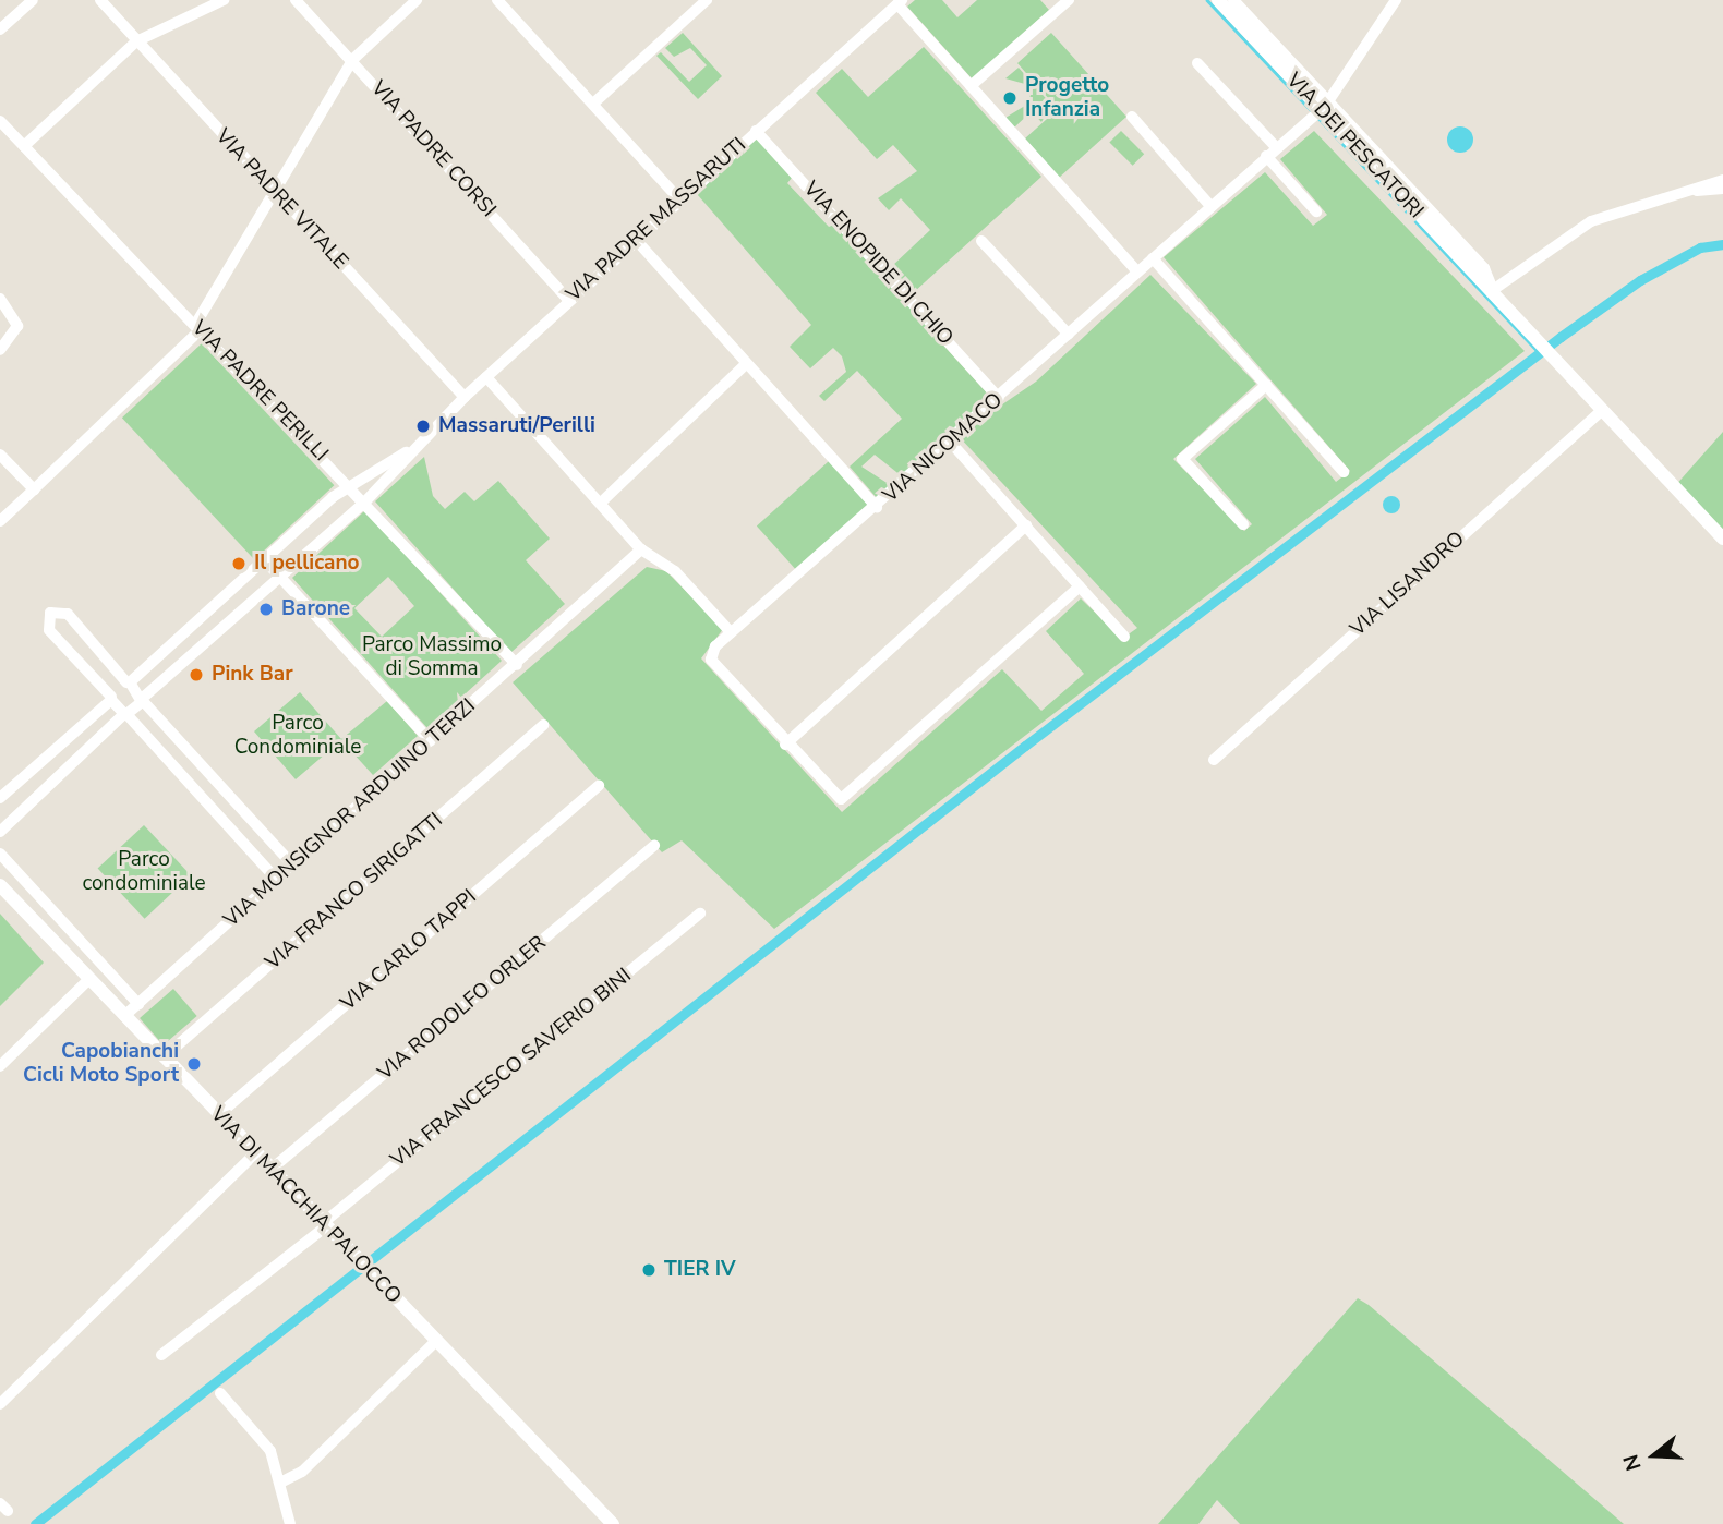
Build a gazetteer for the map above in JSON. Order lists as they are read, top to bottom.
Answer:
{
  "streets": {
    "street": [
      "VIA DEI PESCATORI",
      "VIA PADRE CORSI",
      "VIA PADRE VITALE",
      "VIA PADRE MASSARUTI",
      "VIA ENOPIDE DI CHIO",
      "VIA PADRE PERILLI",
      "VIA NICOMACO",
      "VIA LISANDRO",
      "VIA MONSIGNOR ARDUINO TERZI",
      "VIA FRANCO SIRIGATTI",
      "VIA CARLO TAPPI",
      "VIA RODOLFO ORLER",
      "VIA FRANCESCO SAVERIO BINI",
      "VIA DI MACCHIA PALOCCO"
    ]
  },
  "crossings": [
    ["VIA DEI PESCATORI", "VIA NICOMACO"],
    ["VIA DEI PESCATORI", "VIA LISANDRO"],
    ["VIA PADRE CORSI", "VIA PADRE MASSARUTI"],
    ["VIA PADRE VITALE", "VIA PADRE MASSARUTI"],
    ["VIA PADRE MASSARUTI", "VIA ENOPIDE DI CHIO"],
    ["VIA PADRE MASSARUTI", "VIA PADRE PERILLI"],
    ["VIA ENOPIDE DI CHIO", "VIA NICOMACO"],
    ["VIA PADRE PERILLI", "VIA MONSIGNOR ARDUINO TERZI"],
    ["VIA MONSIGNOR ARDUINO TERZI", "VIA DI MACCHIA PALOCCO"],
    ["VIA FRANCO SIRIGATTI", "VIA DI MACCHIA PALOCCO"],
    ["VIA CARLO TAPPI", "VIA DI MACCHIA PALOCCO"],
    ["VIA RODOLFO ORLER", "VIA DI MACCHIA PALOCCO"],
    ["VIA FRANCESCO SAVERIO BINI", "VIA DI MACCHIA PALOCCO"]
  ],
  "parks": ["Parco Massimo di Somma", "Parco Condominiale", "Parco condominiale"],
  "places": [
    "Progetto Infanzia",
    "Massaruti/Perilli",
    "Il pellicano",
    "Barone",
    "Pink Bar",
    "Capobianchi Cicli Moto Sport",
    "TIER IV"
  ],
  "north": "left"
}
